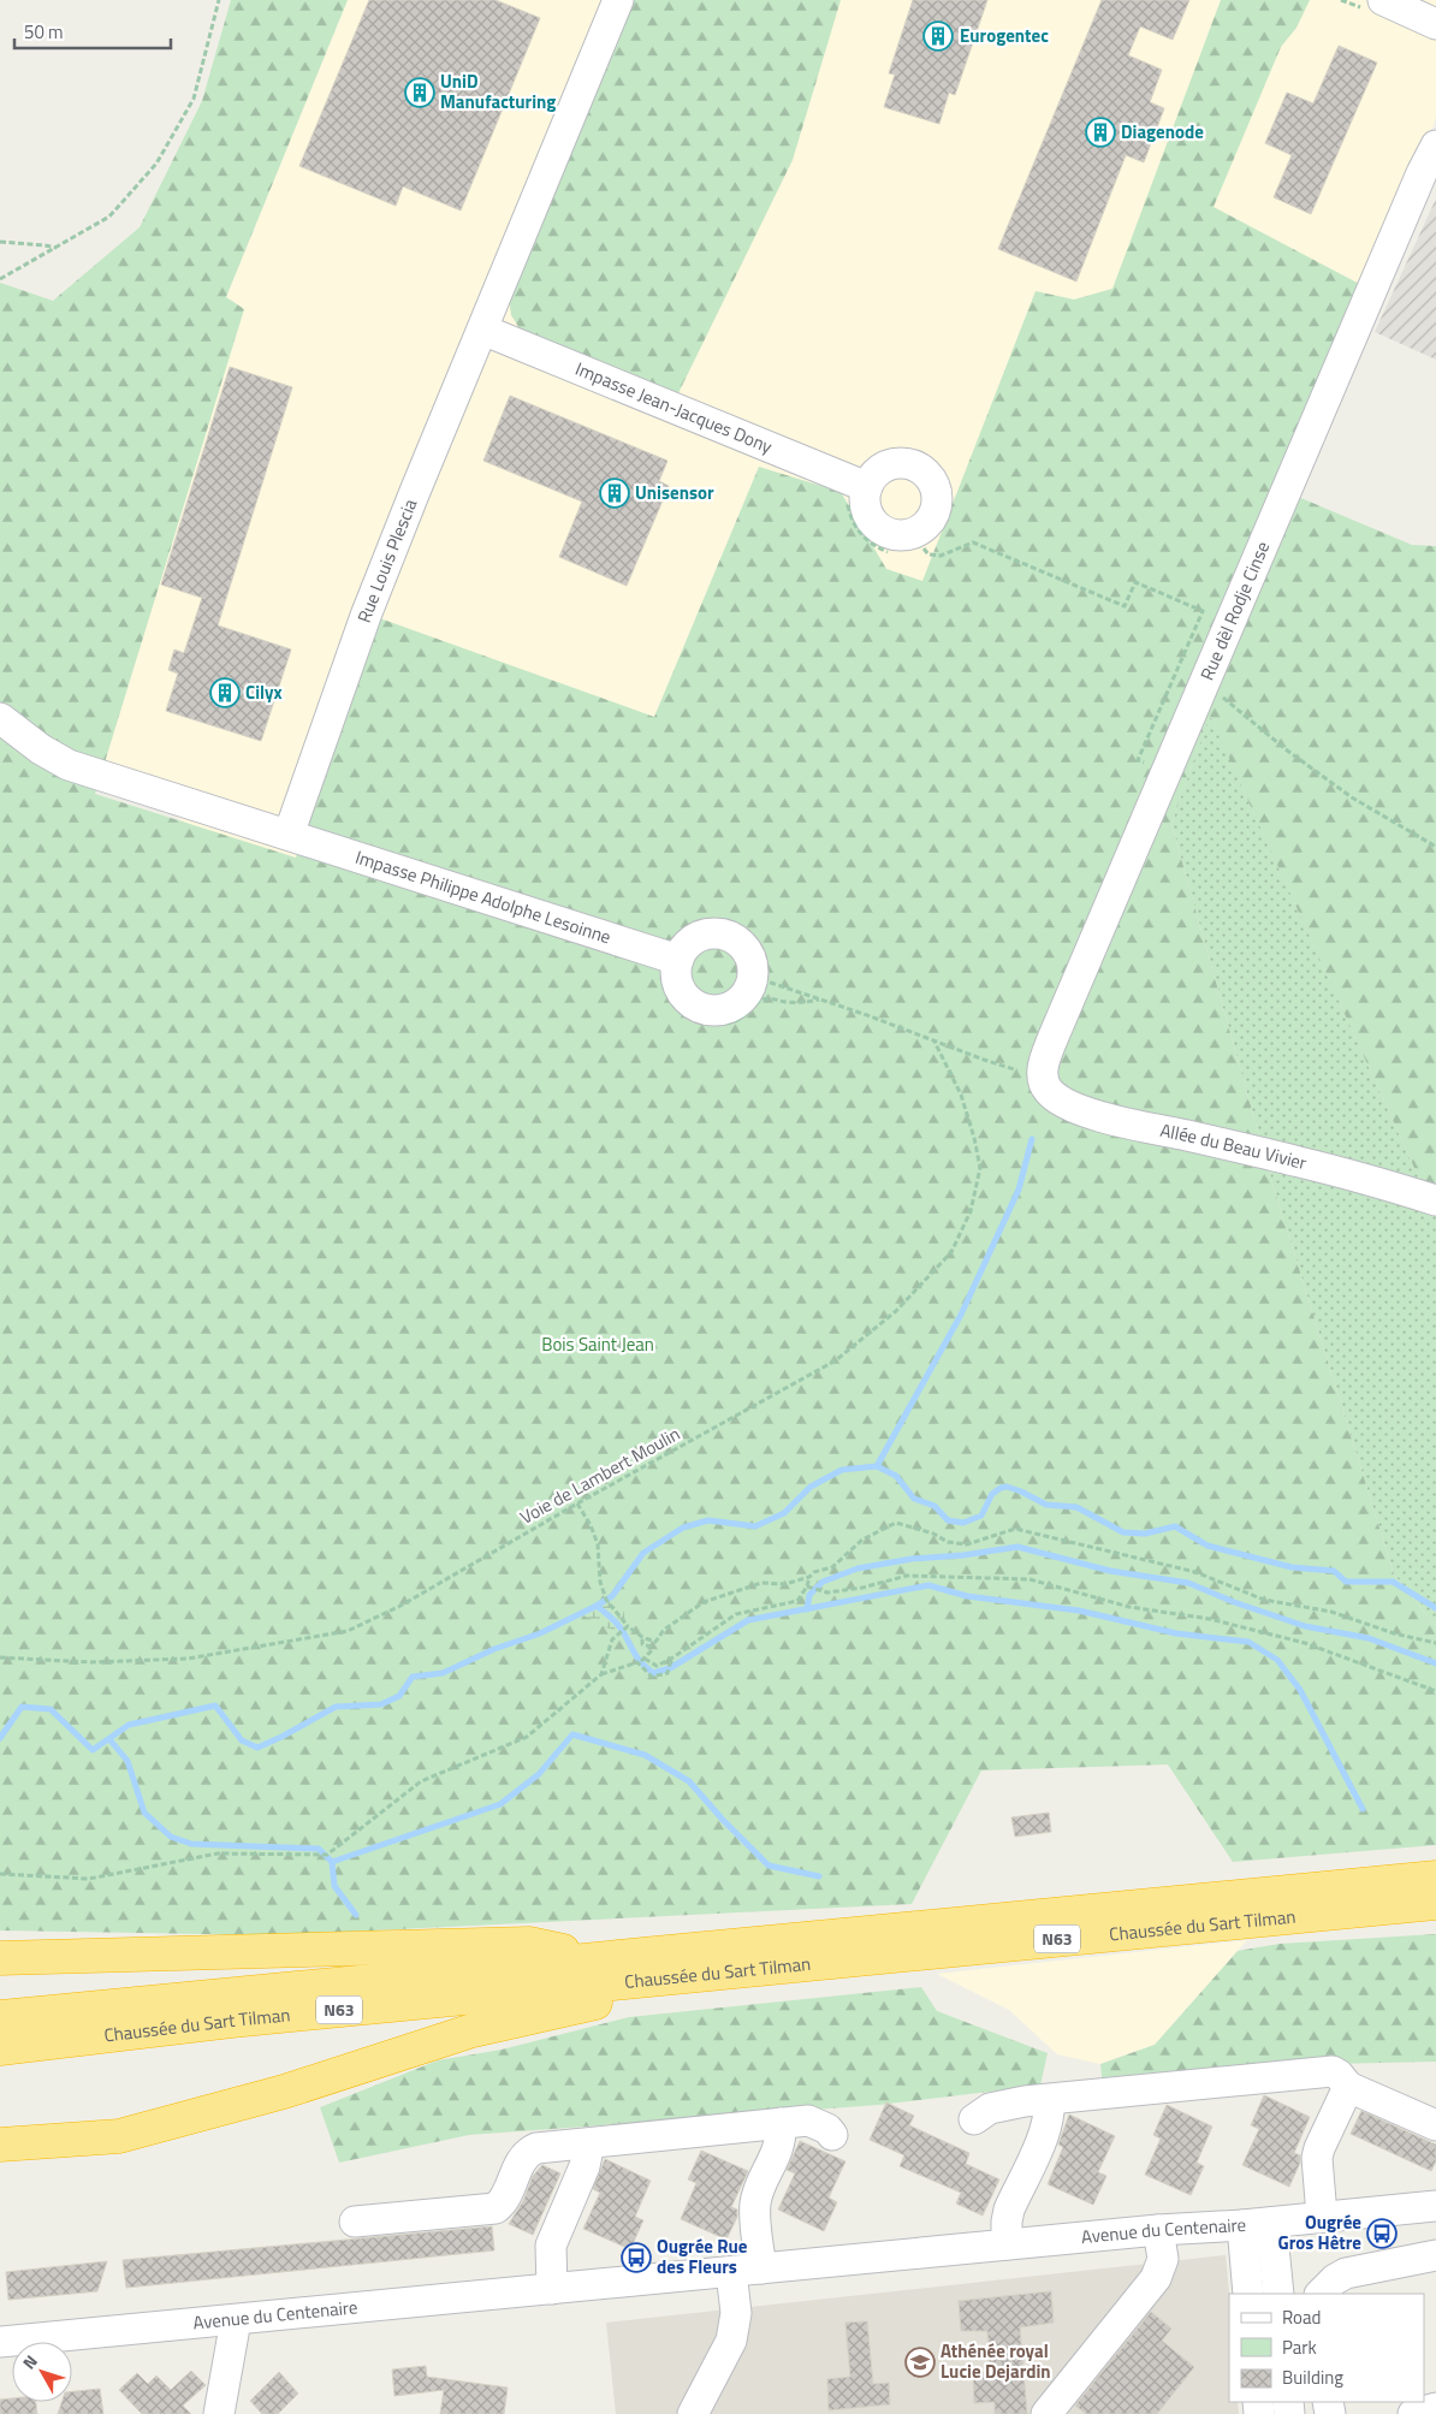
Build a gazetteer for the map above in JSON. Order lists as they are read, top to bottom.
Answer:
{
  "streets": {
    "highway": ["Chaussée du Sart Tilman", "N63"],
    "street": [
      "Impasse Jean-Jacques Dony",
      "Rue Louis Plescia",
      "Rue dèl Rodje Cinse",
      "Impasse Philippe Adolphe Lesoinne",
      "Allée du Beau Vivier",
      "Avenue du Centenaire"
    ],
    "path": ["Voie de Lambert Moulin"]
  },
  "crossings": [
    ["Impasse Jean-Jacques Dony", "Rue Louis Plescia"],
    ["Rue Louis Plescia", "Impasse Philippe Adolphe Lesoinne"],
    ["Rue dèl Rodje Cinse", "Allée du Beau Vivier"]
  ],
  "parks": ["Bois Saint Jean"],
  "places": {
    "building": [
      "Eurogentec",
      "UniD Manufacturing",
      "Diagenode",
      "Unisensor",
      "Cilyx"
    ],
    "bus stop": ["Ougrée Gros Hêtre", "Ougrée Rue des Fleurs"],
    "school or university": ["Athénée royal Lucie Dejardin"]
  },
  "legend": ["Road", "Park", "Building"],
  "scale_bar": "50 m",
  "north": "top left"
}
